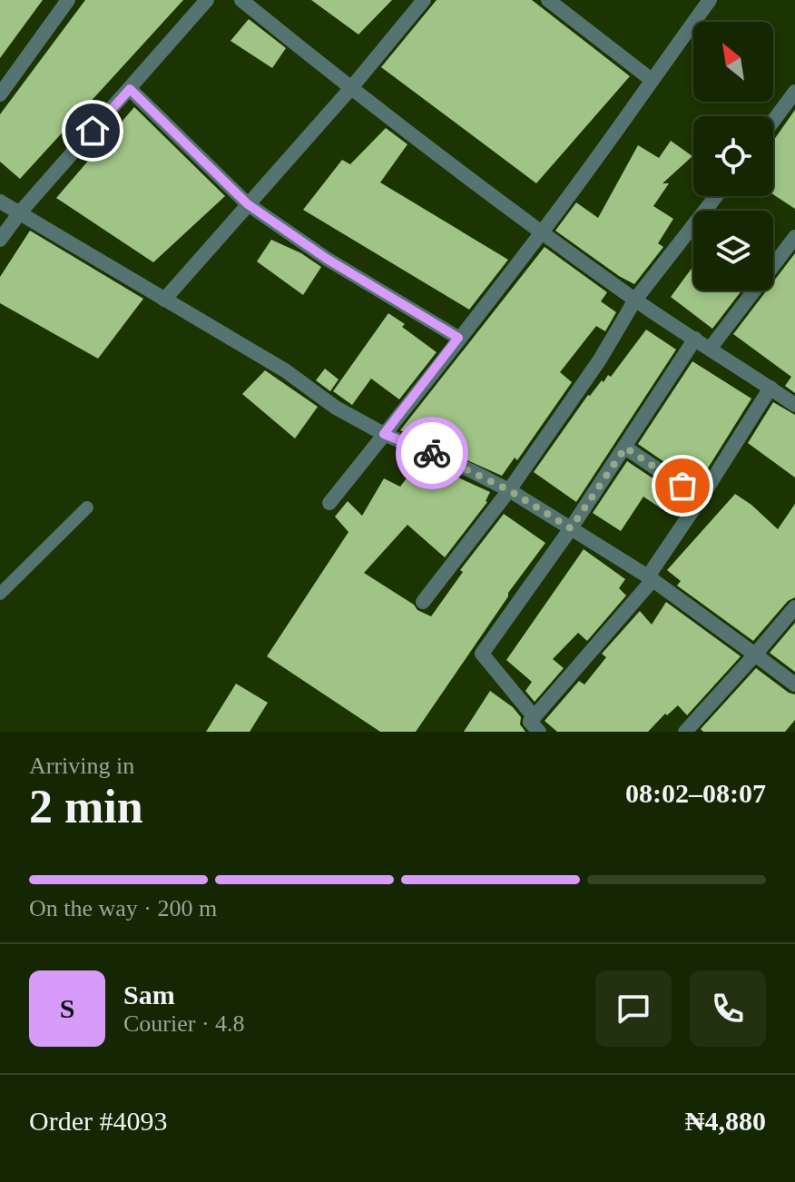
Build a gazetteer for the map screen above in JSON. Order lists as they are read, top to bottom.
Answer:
{
  "north": "top left",
  "page": {
    "heading": ["2 min", "Arriving in", "08:02–08:07"],
    "panel": [
      "Sam",
      "Courier · 4.8",
      "Order #4093",
      "₦4,880"
    ],
    "bar": "On the way · 200 m",
    "round": "S"
  }
}
